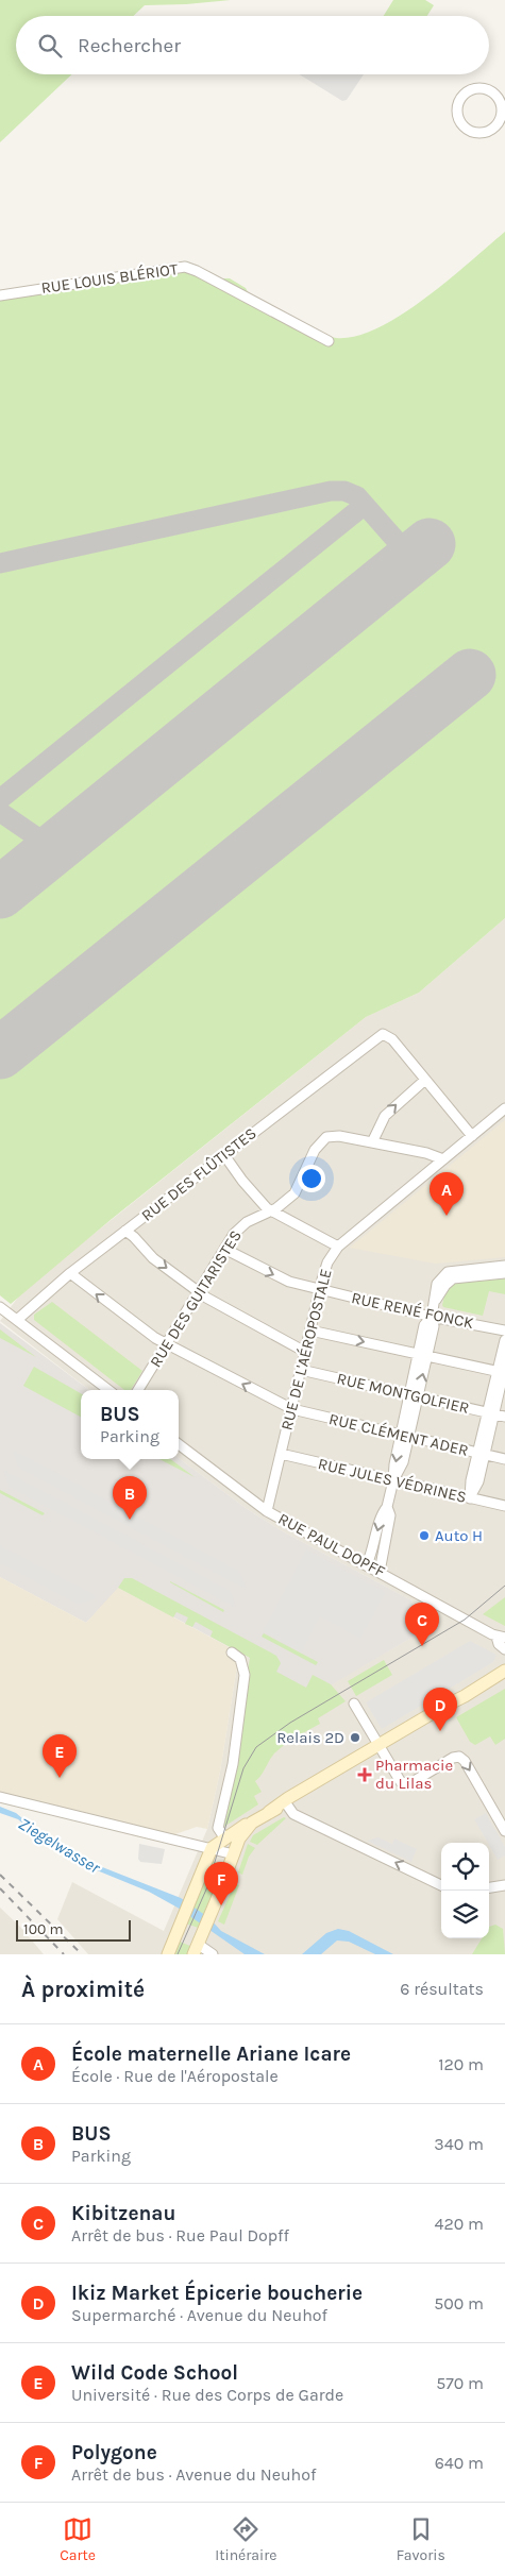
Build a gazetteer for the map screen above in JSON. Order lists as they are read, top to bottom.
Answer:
{
  "streets": {
    "street": [
      "RUE LOUIS BLÉRIOT",
      "RUE DES FLÛTISTES",
      "RUE DES GUITARISTES",
      "RUE RENÉ FONCK",
      "RUE DE L'AÉROPOSTALE",
      "RUE MONTGOLFIER",
      "RUE CLÉMENT ADER",
      "RUE JULES VÉDRINES",
      "RUE PAUL DOPFF"
    ]
  },
  "crossings": [
    ["RUE DES FLÛTISTES", "RUE CLÉMENT ADER"],
    ["RUE DES GUITARISTES", "RUE RENÉ FONCK"],
    ["RUE DES GUITARISTES", "RUE DE L'AÉROPOSTALE"],
    ["RUE DES GUITARISTES", "RUE CLÉMENT ADER"],
    ["RUE RENÉ FONCK", "RUE DE L'AÉROPOSTALE"],
    ["RUE DE L'AÉROPOSTALE", "RUE MONTGOLFIER"],
    ["RUE DE L'AÉROPOSTALE", "RUE CLÉMENT ADER"],
    ["RUE DE L'AÉROPOSTALE", "RUE JULES VÉDRINES"],
    ["RUE DE L'AÉROPOSTALE", "RUE PAUL DOPFF"]
  ],
  "water": ["Ziegelwasser"],
  "places": {
    "other": ["Auto H", "Relais 2D"],
    "health": ["Pharmacie du Lilas"]
  },
  "scale_bar": "100 m",
  "page": {
    "search": "Rechercher",
    "pins": [
      "A",
      "B",
      "C",
      "D",
      "E",
      "F"
    ],
    "popup": ["BUS", "Parking"],
    "scale": "100 m",
    "heading": ["À proximité", "6 résultats"],
    "list": [
      {
        "mark": "A",
        "name": "École maternelle Ariane Icare",
        "note": "École · Rue de l'Aéropostale",
        "value": "120 m"
      },
      {
        "mark": "B",
        "name": "BUS",
        "note": "Parking",
        "value": "340 m"
      },
      {
        "mark": "C",
        "name": "Kibitzenau",
        "note": "Arrêt de bus · Rue Paul Dopff",
        "value": "420 m"
      },
      {
        "mark": "D",
        "name": "Ikiz Market Épicerie boucherie",
        "note": "Supermarché · Avenue du Neuhof",
        "value": "500 m"
      },
      {
        "mark": "E",
        "name": "Wild Code School",
        "note": "Université · Rue des Corps de Garde",
        "value": "570 m"
      },
      {
        "mark": "F",
        "name": "Polygone",
        "note": "Arrêt de bus · Avenue du Neuhof",
        "value": "640 m"
      }
    ],
    "nav": ["Carte", "Itinéraire", "Favoris"]
  }
}
